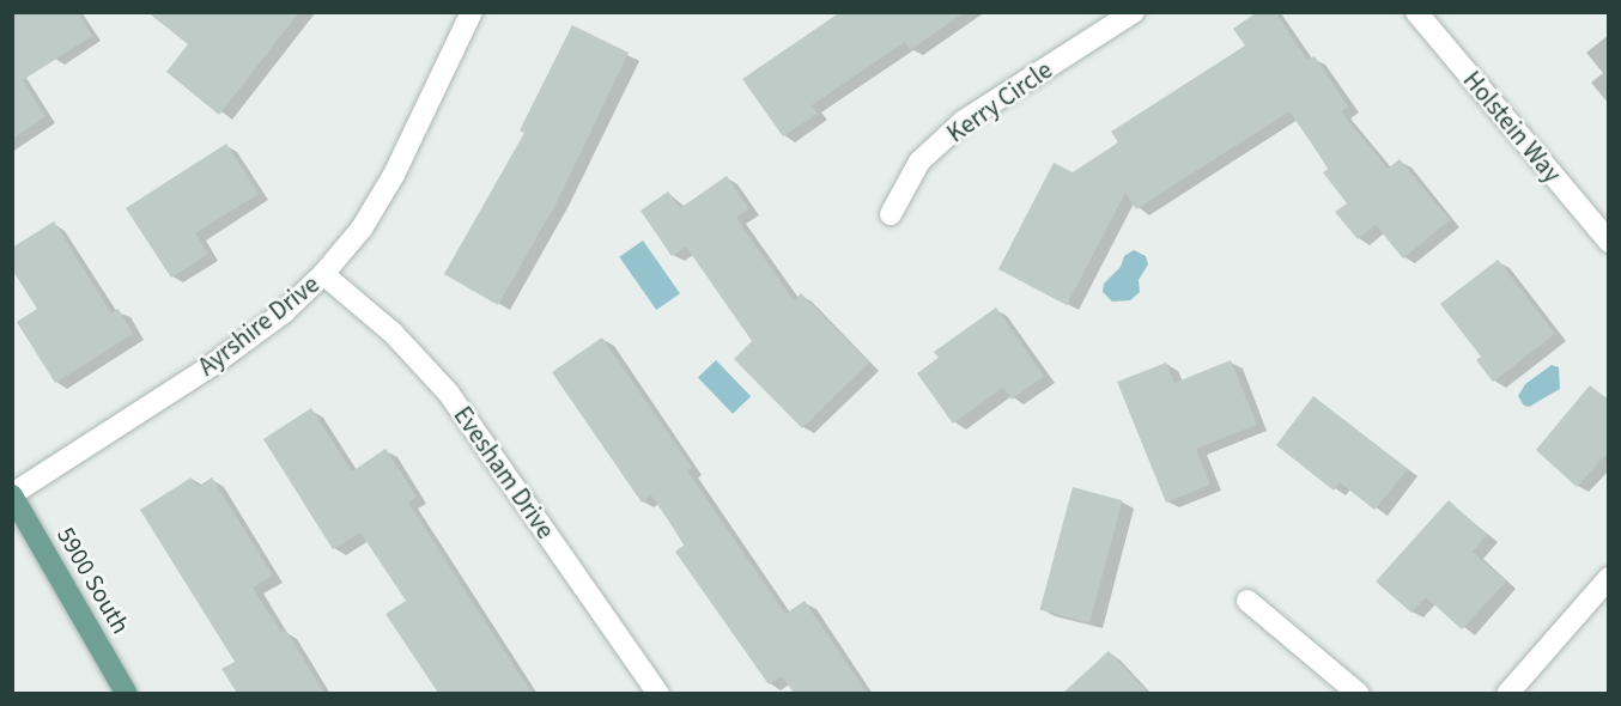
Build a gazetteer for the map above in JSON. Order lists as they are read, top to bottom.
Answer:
{
  "streets": {
    "main road": ["5900 South"],
    "street": [
      "Kerry Circle",
      "Holstein Way",
      "Ayrshire Drive",
      "Evesham Drive"
    ]
  },
  "crossings": [
    ["Ayrshire Drive", "Evesham Drive"],
    ["Ayrshire Drive", "5900 South"]
  ]
}
